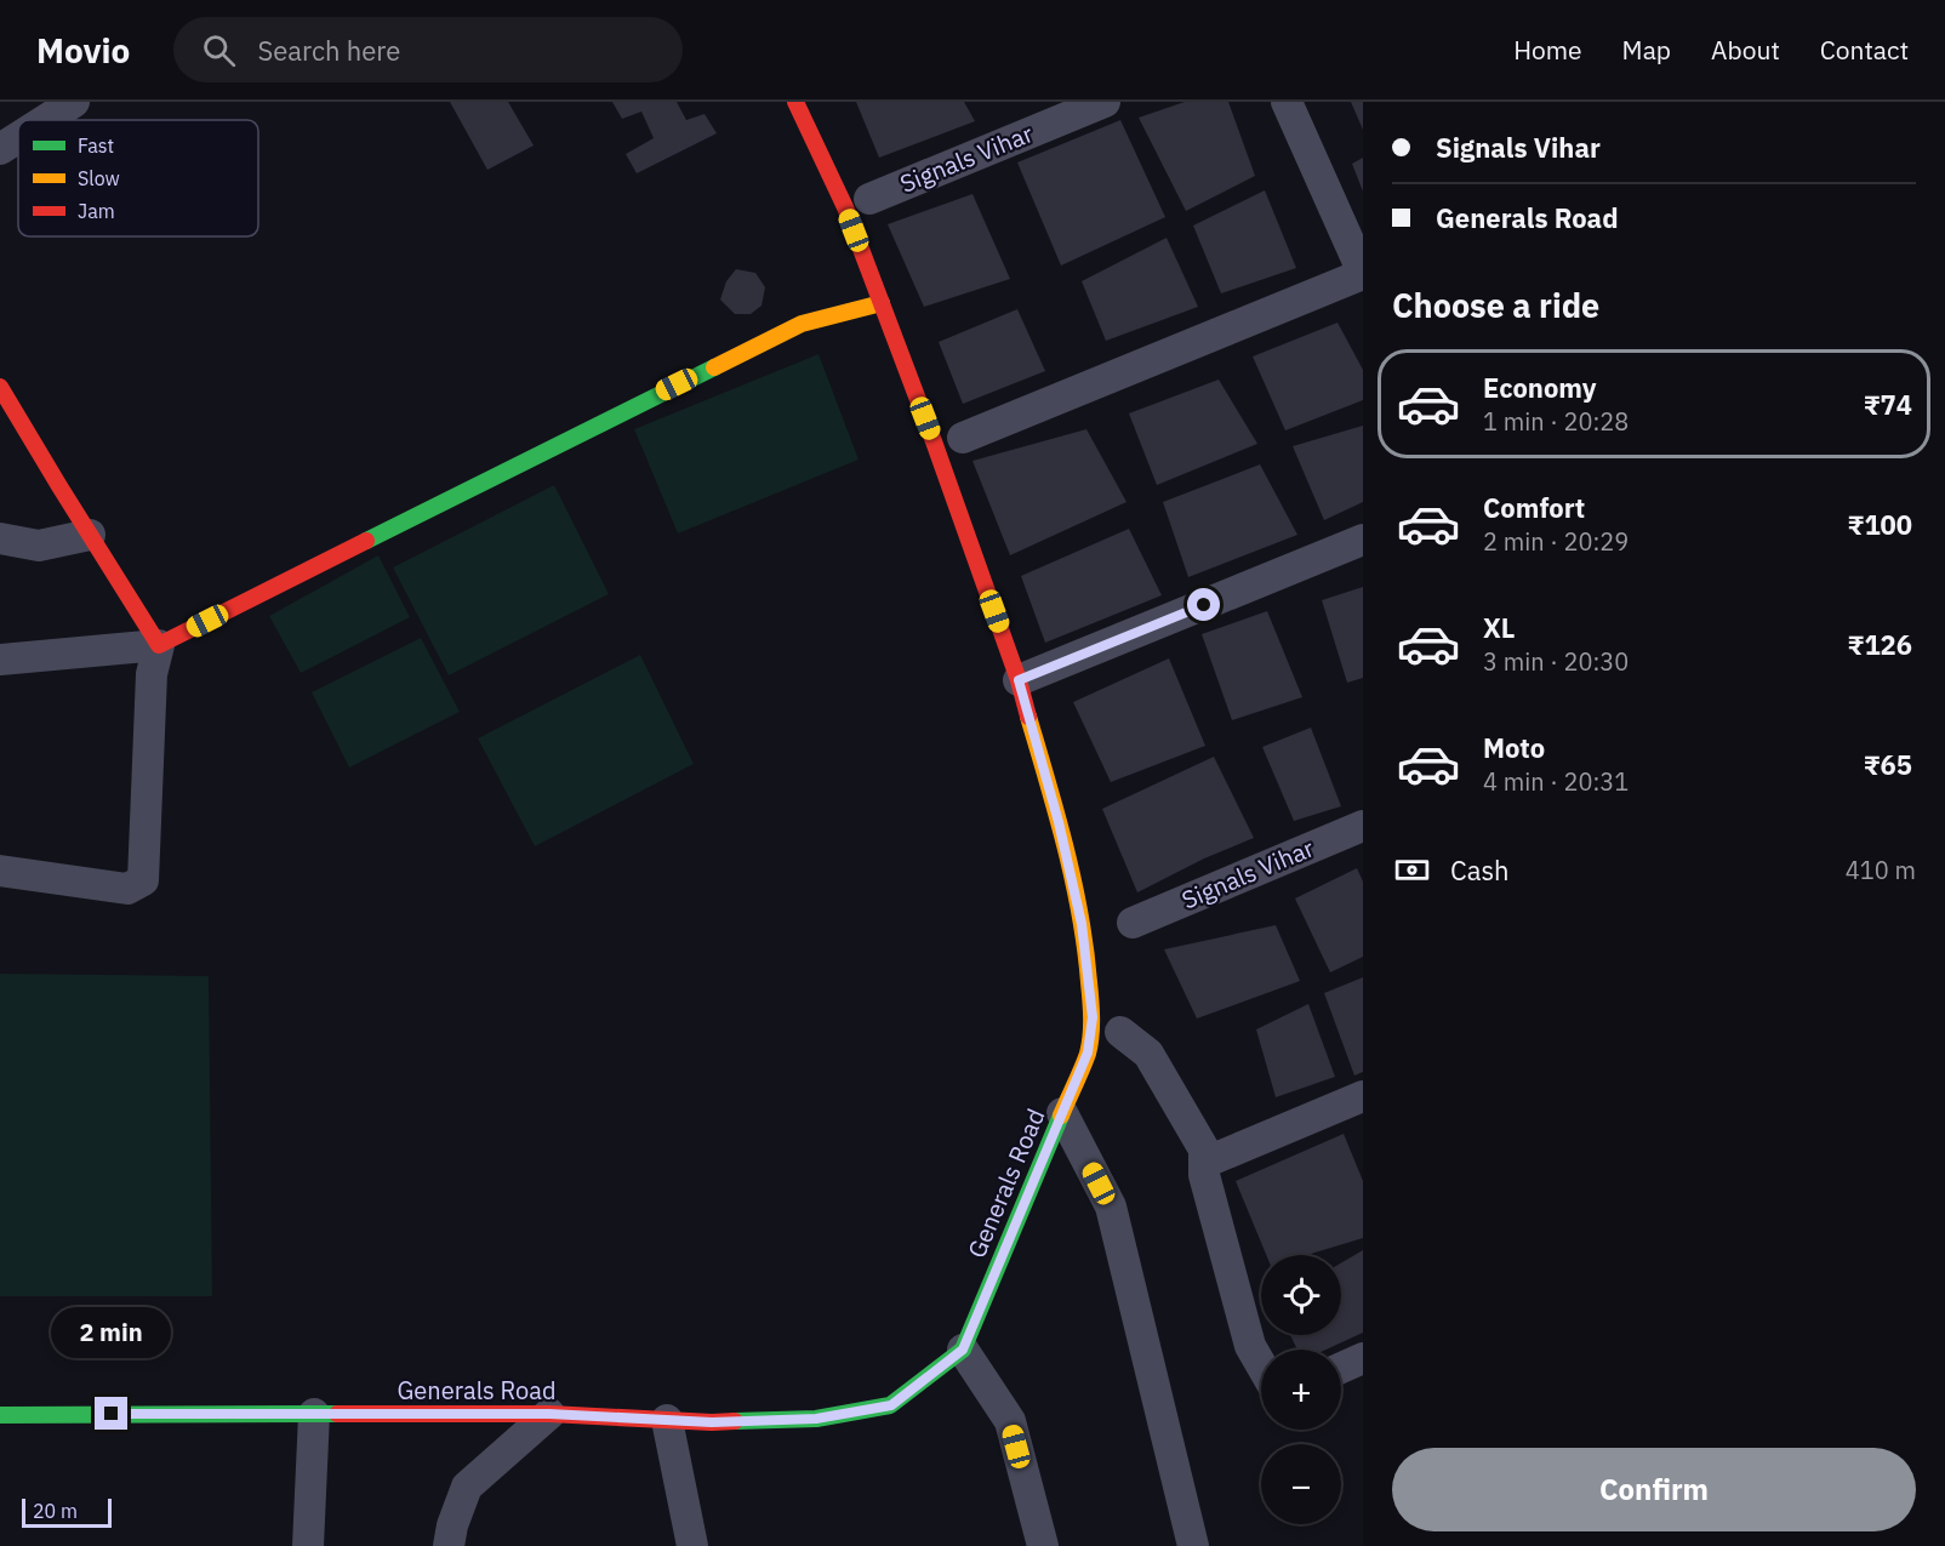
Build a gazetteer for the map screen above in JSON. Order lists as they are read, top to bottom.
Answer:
{
  "streets": {
    "street": ["Signals Vihar", "Generals Road"]
  },
  "legend": ["Fast", "Slow", "Jam"],
  "scale_bar": "20 m",
  "page": {
    "header": "Movio",
    "search": "Search here",
    "nav": [
      "Home",
      "Map",
      "About",
      "Contact"
    ],
    "banner": ["Signals Vihar", "Generals Road"],
    "heading": "Choose a ride",
    "list": [
      {
        "name": "Economy",
        "note": "1 min · 20:28",
        "value": "₹74"
      },
      {
        "name": "Comfort",
        "note": "2 min · 20:29",
        "value": "₹100"
      },
      {
        "name": "XL",
        "note": "3 min · 20:30",
        "value": "₹126"
      },
      {
        "name": "Moto",
        "note": "4 min · 20:31",
        "value": "₹65"
      }
    ],
    "pay": ["Cash", "410 m"],
    "map_buttons": ["+", "−"],
    "bubble": "2 min",
    "buttons": "Confirm",
    "scale": "20 m"
  }
}
